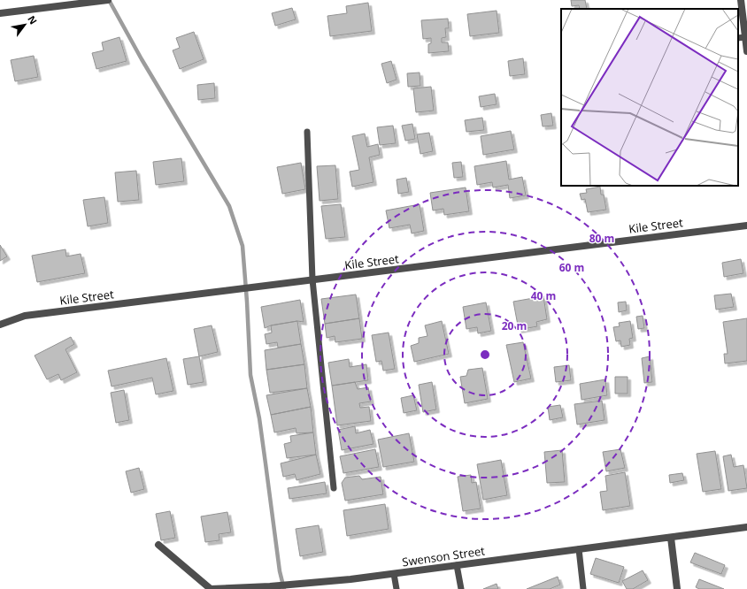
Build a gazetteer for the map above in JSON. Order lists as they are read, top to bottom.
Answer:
{
  "streets": {
    "street": ["Kile Street", "Swenson Street"]
  },
  "north": "top right",
  "rings": [
    "80 m",
    "60 m",
    "40 m",
    "20 m"
  ]
}
